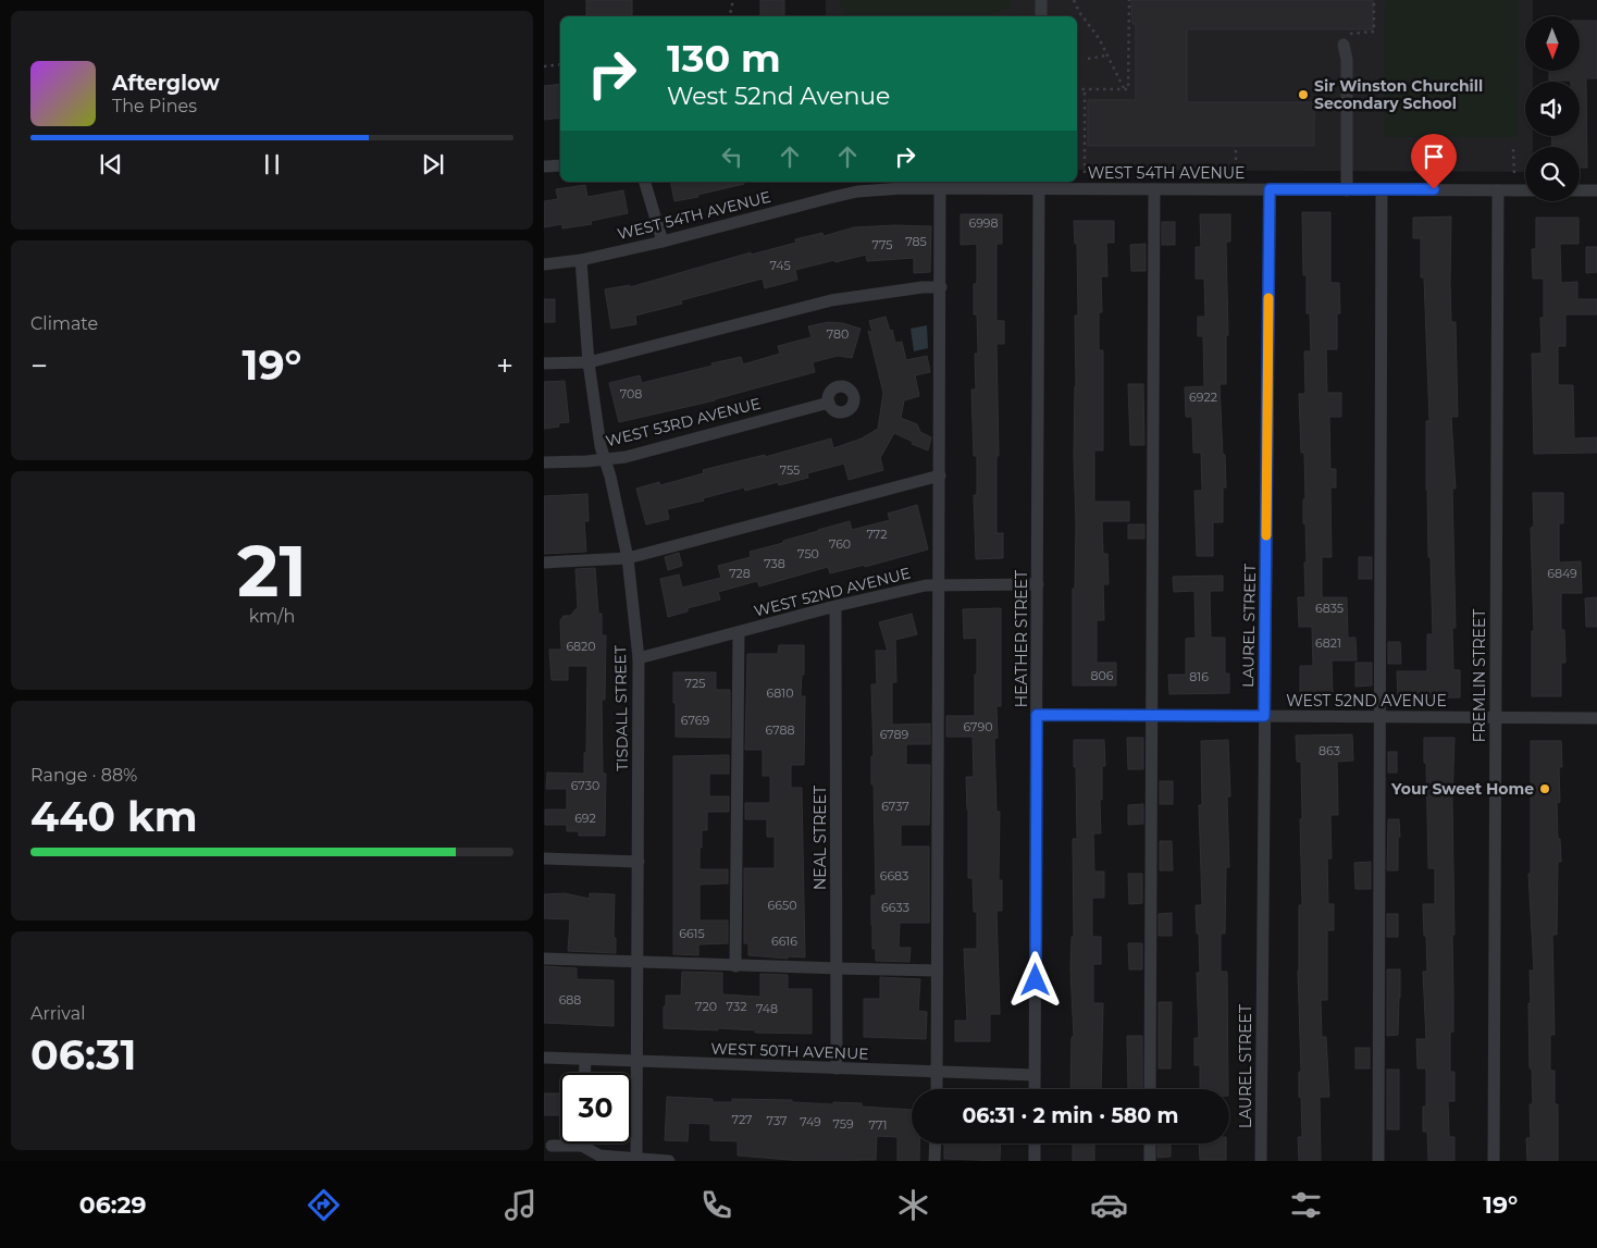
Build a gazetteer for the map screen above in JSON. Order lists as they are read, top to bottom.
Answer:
{
  "streets": {
    "street": [
      "WEST 54TH AVENUE",
      "WEST 53RD AVENUE",
      "WEST 52ND AVENUE",
      "LAUREL STREET",
      "HEATHER STREET",
      "FREMLIN STREET",
      "TISDALL STREET",
      "NEAL STREET",
      "WEST 50TH AVENUE"
    ]
  },
  "crossings": [
    ["WEST 54TH AVENUE", "LAUREL STREET"],
    ["WEST 54TH AVENUE", "HEATHER STREET"],
    ["WEST 54TH AVENUE", "FREMLIN STREET"],
    ["WEST 54TH AVENUE", "TISDALL STREET"],
    ["WEST 53RD AVENUE", "TISDALL STREET"],
    ["WEST 52ND AVENUE", "LAUREL STREET"],
    ["WEST 52ND AVENUE", "HEATHER STREET"],
    ["WEST 52ND AVENUE", "FREMLIN STREET"],
    ["WEST 52ND AVENUE", "TISDALL STREET"],
    ["WEST 52ND AVENUE", "NEAL STREET"],
    ["HEATHER STREET", "WEST 50TH AVENUE"],
    ["TISDALL STREET", "WEST 50TH AVENUE"],
    ["NEAL STREET", "WEST 50TH AVENUE"]
  ],
  "places": ["Sir Winston Churchill Secondary School", "Your Sweet Home"],
  "house_numbers": [
    "6998",
    "785",
    "775",
    "745",
    "780",
    "708",
    "6922",
    "755",
    "772",
    "760",
    "750",
    "738",
    "728",
    "6849",
    "6835",
    "6821",
    "6820",
    "806",
    "816",
    "725",
    "6810",
    "6769",
    "6790",
    "6788",
    "6789",
    "863",
    "6730",
    "6737",
    "692",
    "6683",
    "6650",
    "6633",
    "6615",
    "6616",
    "688",
    "720",
    "732",
    "748",
    "727",
    "737",
    "749",
    "759",
    "771"
  ],
  "north": "bottom",
  "page": {
    "turn": ["130 m", "West 52nd Avenue"],
    "song": ["Afterglow", "The Pines"],
    "tile": [
      "Climate",
      ["21", "km/h"],
      ["Range · 88%", "440 km"],
      ["Arrival", "06:31"]
    ],
    "heat": ["−", "19°", "+"],
    "limit": "30",
    "trip": "06:31 · 2 min · 580 m",
    "tabs": ["06:29", "19°"]
  }
}
